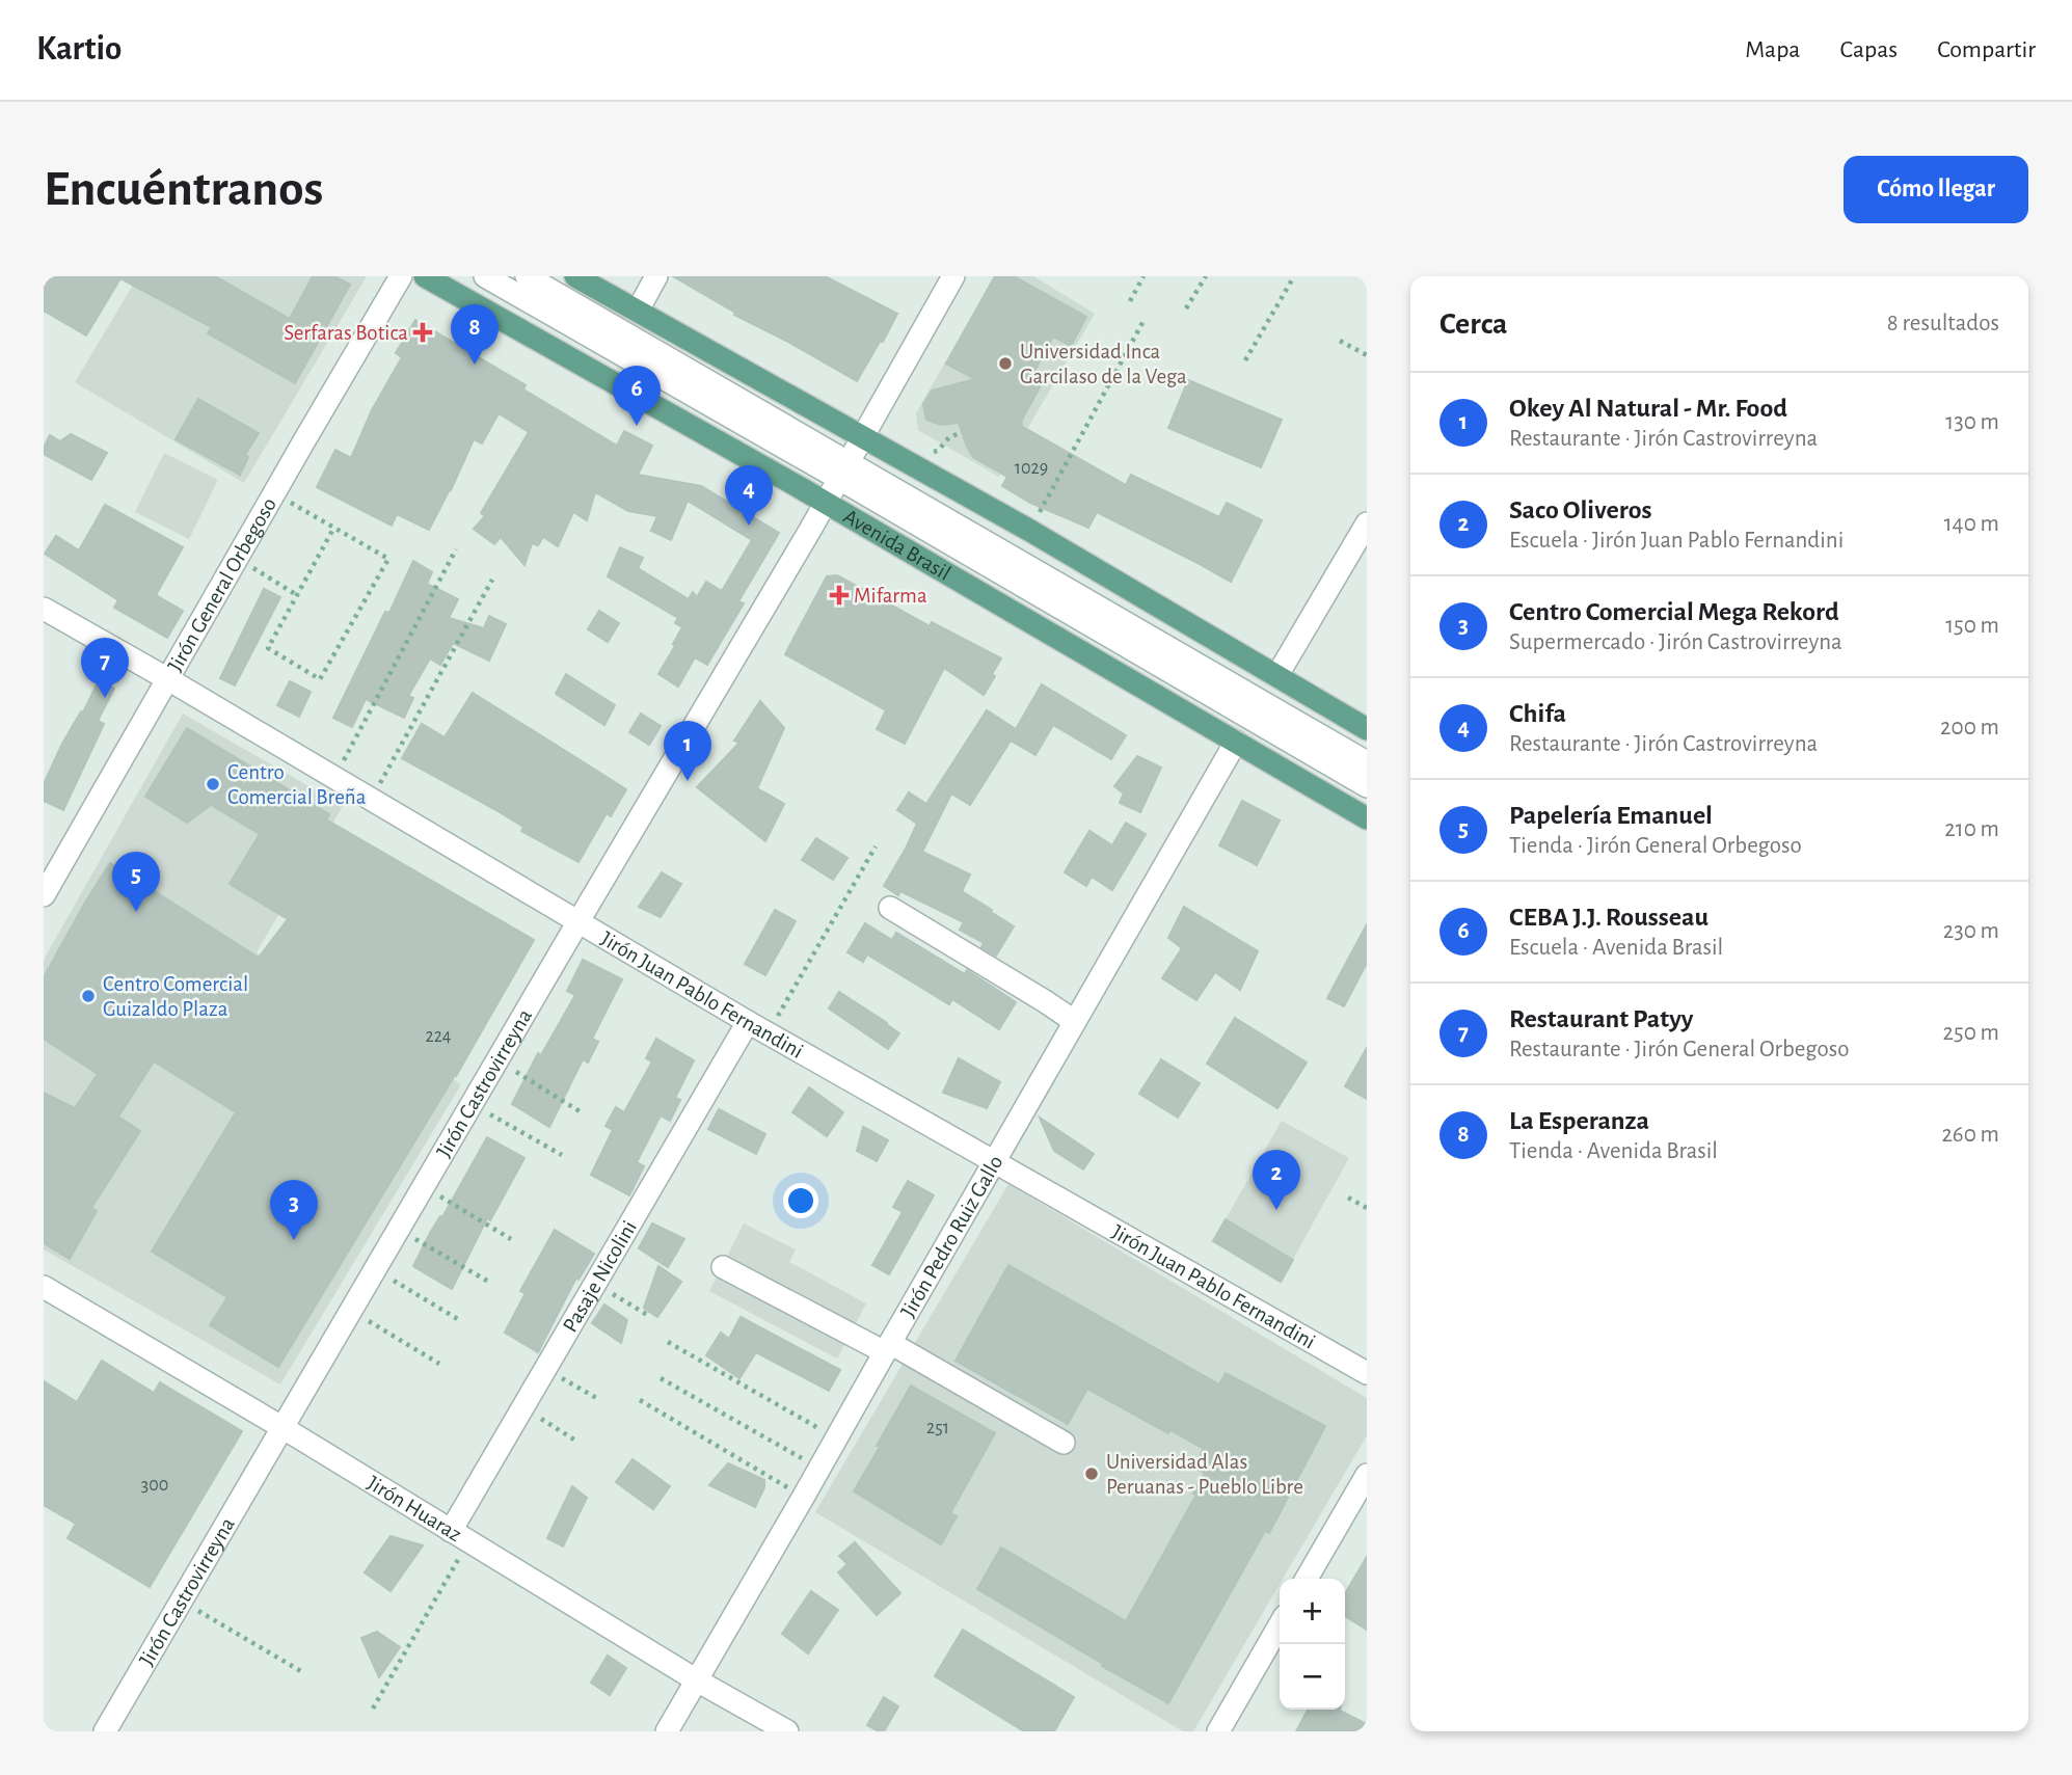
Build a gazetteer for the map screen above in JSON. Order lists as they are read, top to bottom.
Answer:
{
  "streets": {
    "main road": ["Avenida Brasil"],
    "street": [
      "Jirón General Orbegoso",
      "Jirón Juan Pablo Fernandini",
      "Jirón Castrovirreyna",
      "Jirón Pedro Ruiz Gallo",
      "Pasaje Nicolini",
      "Jirón Huaraz"
    ]
  },
  "crossings": [
    ["Avenida Brasil", "Jirón Castrovirreyna"],
    ["Avenida Brasil", "Jirón Pedro Ruiz Gallo"],
    ["Jirón General Orbegoso", "Jirón Juan Pablo Fernandini"],
    ["Jirón Juan Pablo Fernandini", "Jirón Castrovirreyna"],
    ["Jirón Juan Pablo Fernandini", "Jirón Pedro Ruiz Gallo"],
    ["Jirón Juan Pablo Fernandini", "Pasaje Nicolini"],
    ["Jirón Castrovirreyna", "Jirón Huaraz"],
    ["Jirón Pedro Ruiz Gallo", "Jirón Huaraz"],
    ["Pasaje Nicolini", "Jirón Huaraz"]
  ],
  "places": {
    "health": ["Serfaras Botica", "Mifarma"],
    "other": [
      "Universidad Inca Garcilaso de la Vega",
      "Centro Comercial Breña",
      "Centro Comercial Guizaldo Plaza",
      "Universidad Alas Peruanas - Pueblo Libre"
    ]
  },
  "house_numbers": [
    "1029",
    "224",
    "251",
    "300"
  ],
  "page": {
    "header": "Kartio",
    "nav": ["Mapa", "Capas", "Compartir"],
    "buttons": "Cómo llegar",
    "title": "Encuéntranos",
    "heading": ["Cerca", "8 resultados"],
    "pins": [
      "8",
      "6",
      "4",
      "7",
      "1",
      "5",
      "2",
      "3"
    ],
    "list": [
      {
        "mark": "1",
        "name": "Okey Al Natural - Mr. Food",
        "note": "Restaurante · Jirón Castrovirreyna",
        "value": "130 m"
      },
      {
        "mark": "2",
        "name": "Saco Oliveros",
        "note": "Escuela · Jirón Juan Pablo Fernandini",
        "value": "140 m"
      },
      {
        "mark": "3",
        "name": "Centro Comercial Mega Rekord",
        "note": "Supermercado · Jirón Castrovirreyna",
        "value": "150 m"
      },
      {
        "mark": "4",
        "name": "Chifa",
        "note": "Restaurante · Jirón Castrovirreyna",
        "value": "200 m"
      },
      {
        "mark": "5",
        "name": "Papelería Emanuel",
        "note": "Tienda · Jirón General Orbegoso",
        "value": "210 m"
      },
      {
        "mark": "6",
        "name": "CEBA J.J. Rousseau",
        "note": "Escuela · Avenida Brasil",
        "value": "230 m"
      },
      {
        "mark": "7",
        "name": "Restaurant Patyy",
        "note": "Restaurante · Jirón General Orbegoso",
        "value": "250 m"
      },
      {
        "mark": "8",
        "name": "La Esperanza",
        "note": "Tienda · Avenida Brasil",
        "value": "260 m"
      }
    ],
    "map_buttons": ["+", "−"]
  }
}
